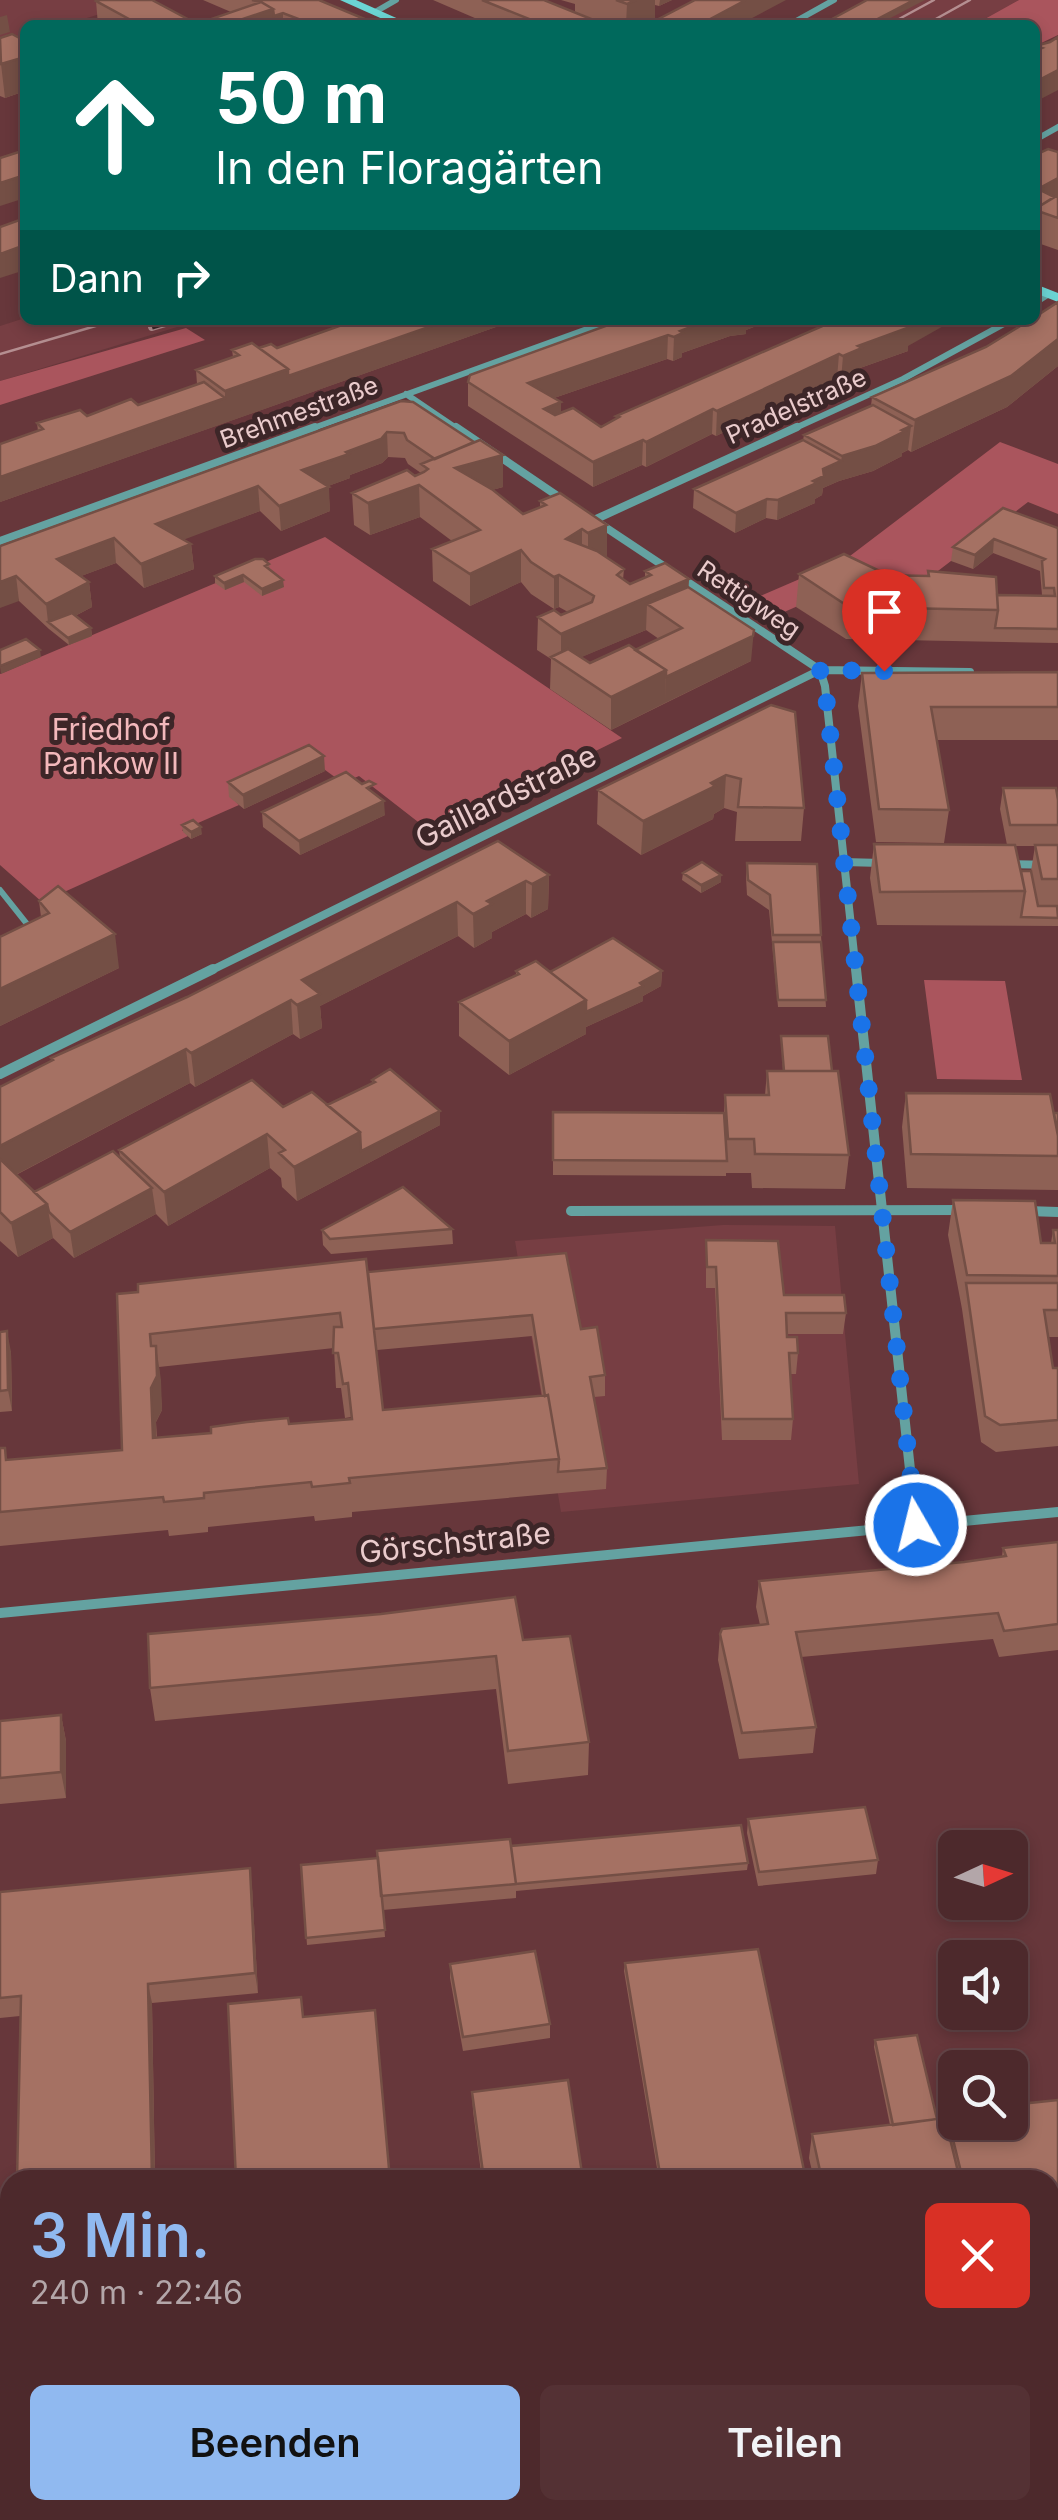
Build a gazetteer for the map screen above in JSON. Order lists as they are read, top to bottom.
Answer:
{
  "streets": {
    "street": [
      "Pradelstraße",
      "Brehmestraße",
      "Rettigweg",
      "Gaillardstraße",
      "Görschstraße"
    ]
  },
  "crossings": [
    ["Pradelstraße", "Rettigweg"],
    ["Brehmestraße", "Rettigweg"],
    ["Rettigweg", "Gaillardstraße"]
  ],
  "parks": ["Friedhof Pankow II"],
  "north": "right",
  "page": {
    "turn": ["50 m", "In den Floragärten"],
    "then": "Dann",
    "heading": ["3 Min.", "240 m · 22:46"],
    "buttons": ["Beenden", "Teilen"]
  }
}
